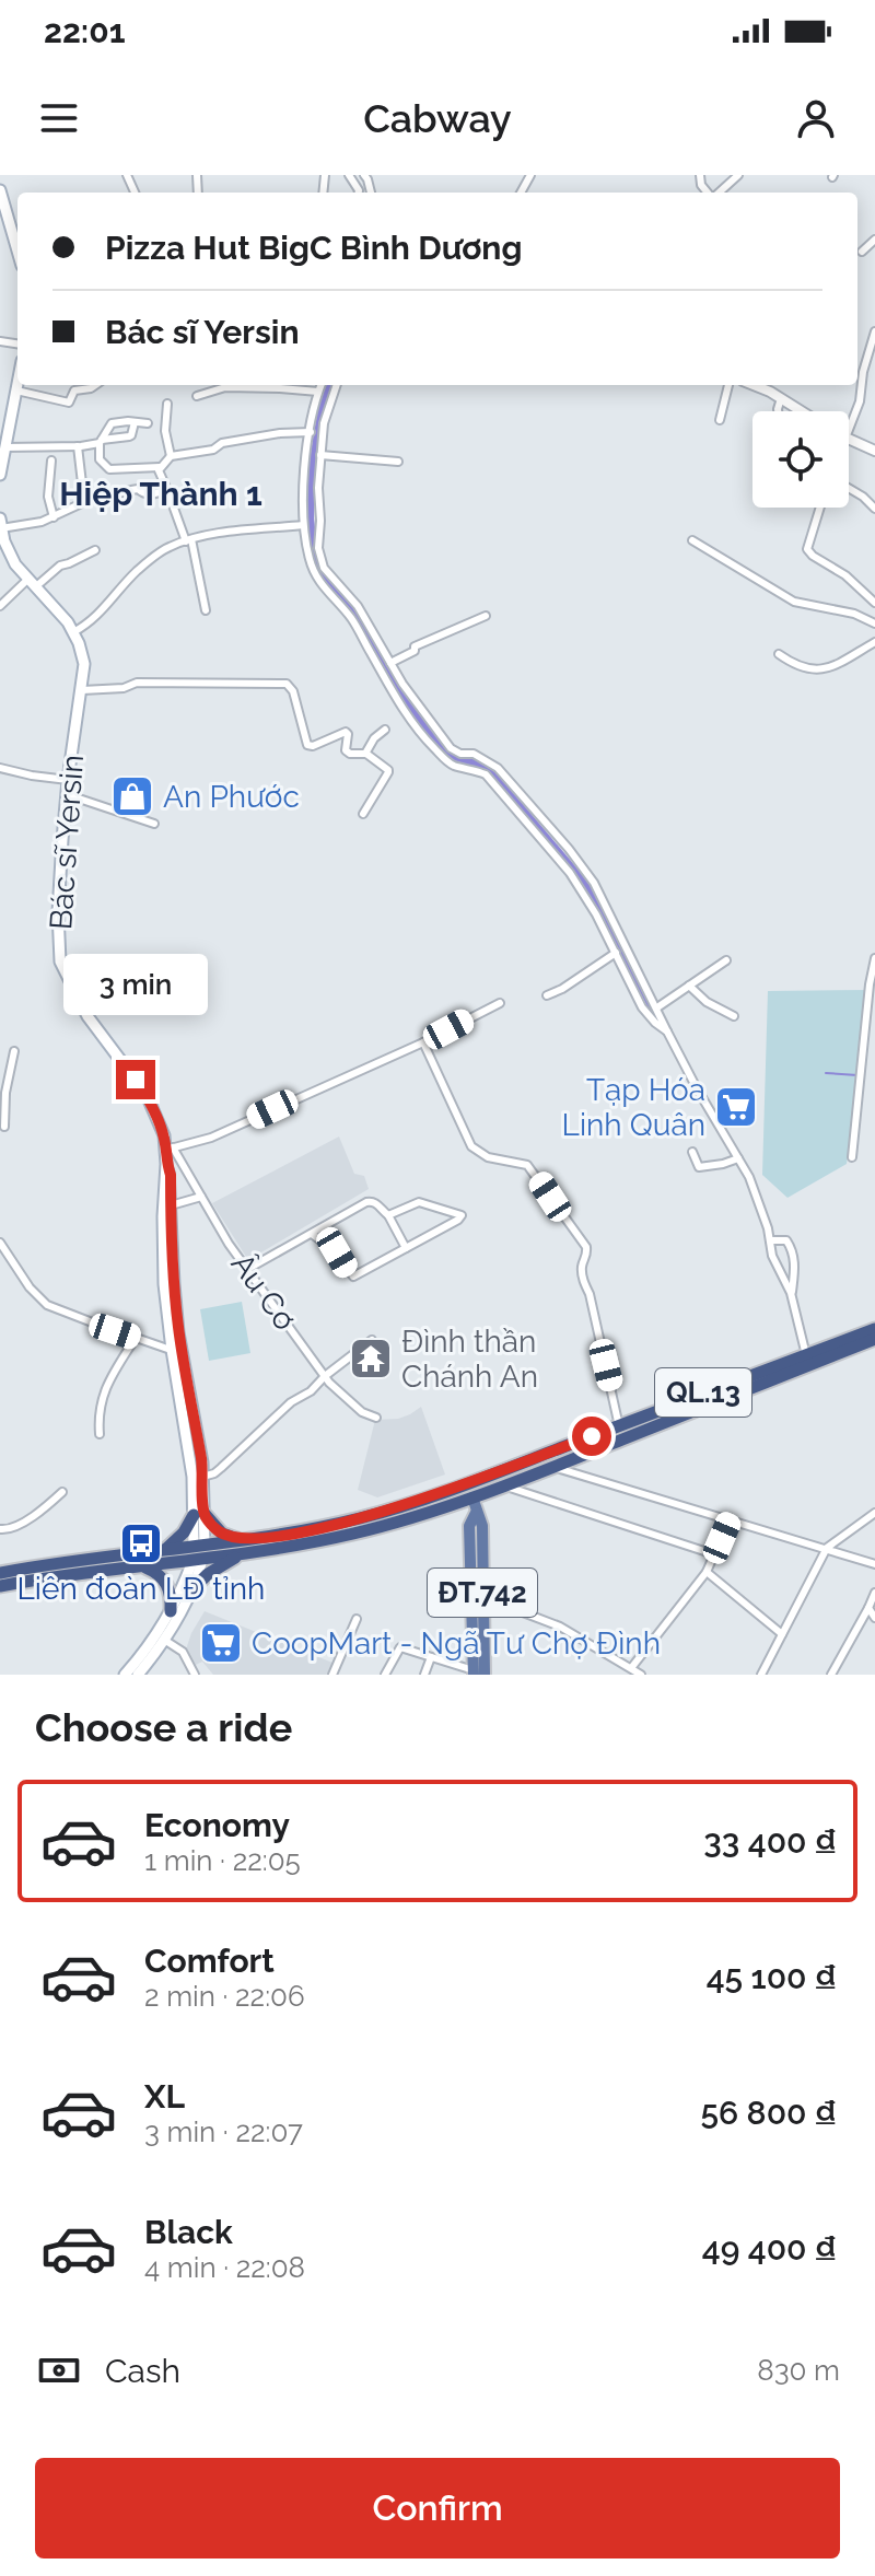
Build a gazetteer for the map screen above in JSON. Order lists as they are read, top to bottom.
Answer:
{
  "streets": {
    "highway": ["QL.13"],
    "main road": ["Bác sĩ Yersin", "ĐT.742"],
    "street": ["Âu Cơ"]
  },
  "crossings": [
    ["Bác sĩ Yersin", "Âu Cơ"],
    ["Bác sĩ Yersin", "QL.13"],
    ["QL.13", "ĐT.742"]
  ],
  "districts": ["Hiệp Thành 1"],
  "places": {
    "shop": ["An Phước"],
    "supermarket": ["Tạp Hóa Linh Quân", "CoopMart - Ngã Tư Chợ Đình"],
    "temple": ["Đình thần Chánh An"],
    "bus stop": ["Liên đoàn LĐ tỉnh"]
  },
  "page": {
    "status": "22:01",
    "header": "Cabway",
    "banner": ["Pizza Hut BigC Bình Dương", "Bác sĩ Yersin"],
    "bubble": "3 min",
    "heading": "Choose a ride",
    "list": [
      {
        "name": "Economy",
        "note": "1 min · 22:05",
        "value": "33 400 ₫"
      },
      {
        "name": "Comfort",
        "note": "2 min · 22:06",
        "value": "45 100 ₫"
      },
      {
        "name": "XL",
        "note": "3 min · 22:07",
        "value": "56 800 ₫"
      },
      {
        "name": "Black",
        "note": "4 min · 22:08",
        "value": "49 400 ₫"
      }
    ],
    "pay": ["Cash", "830 m"],
    "buttons": "Confirm"
  }
}
